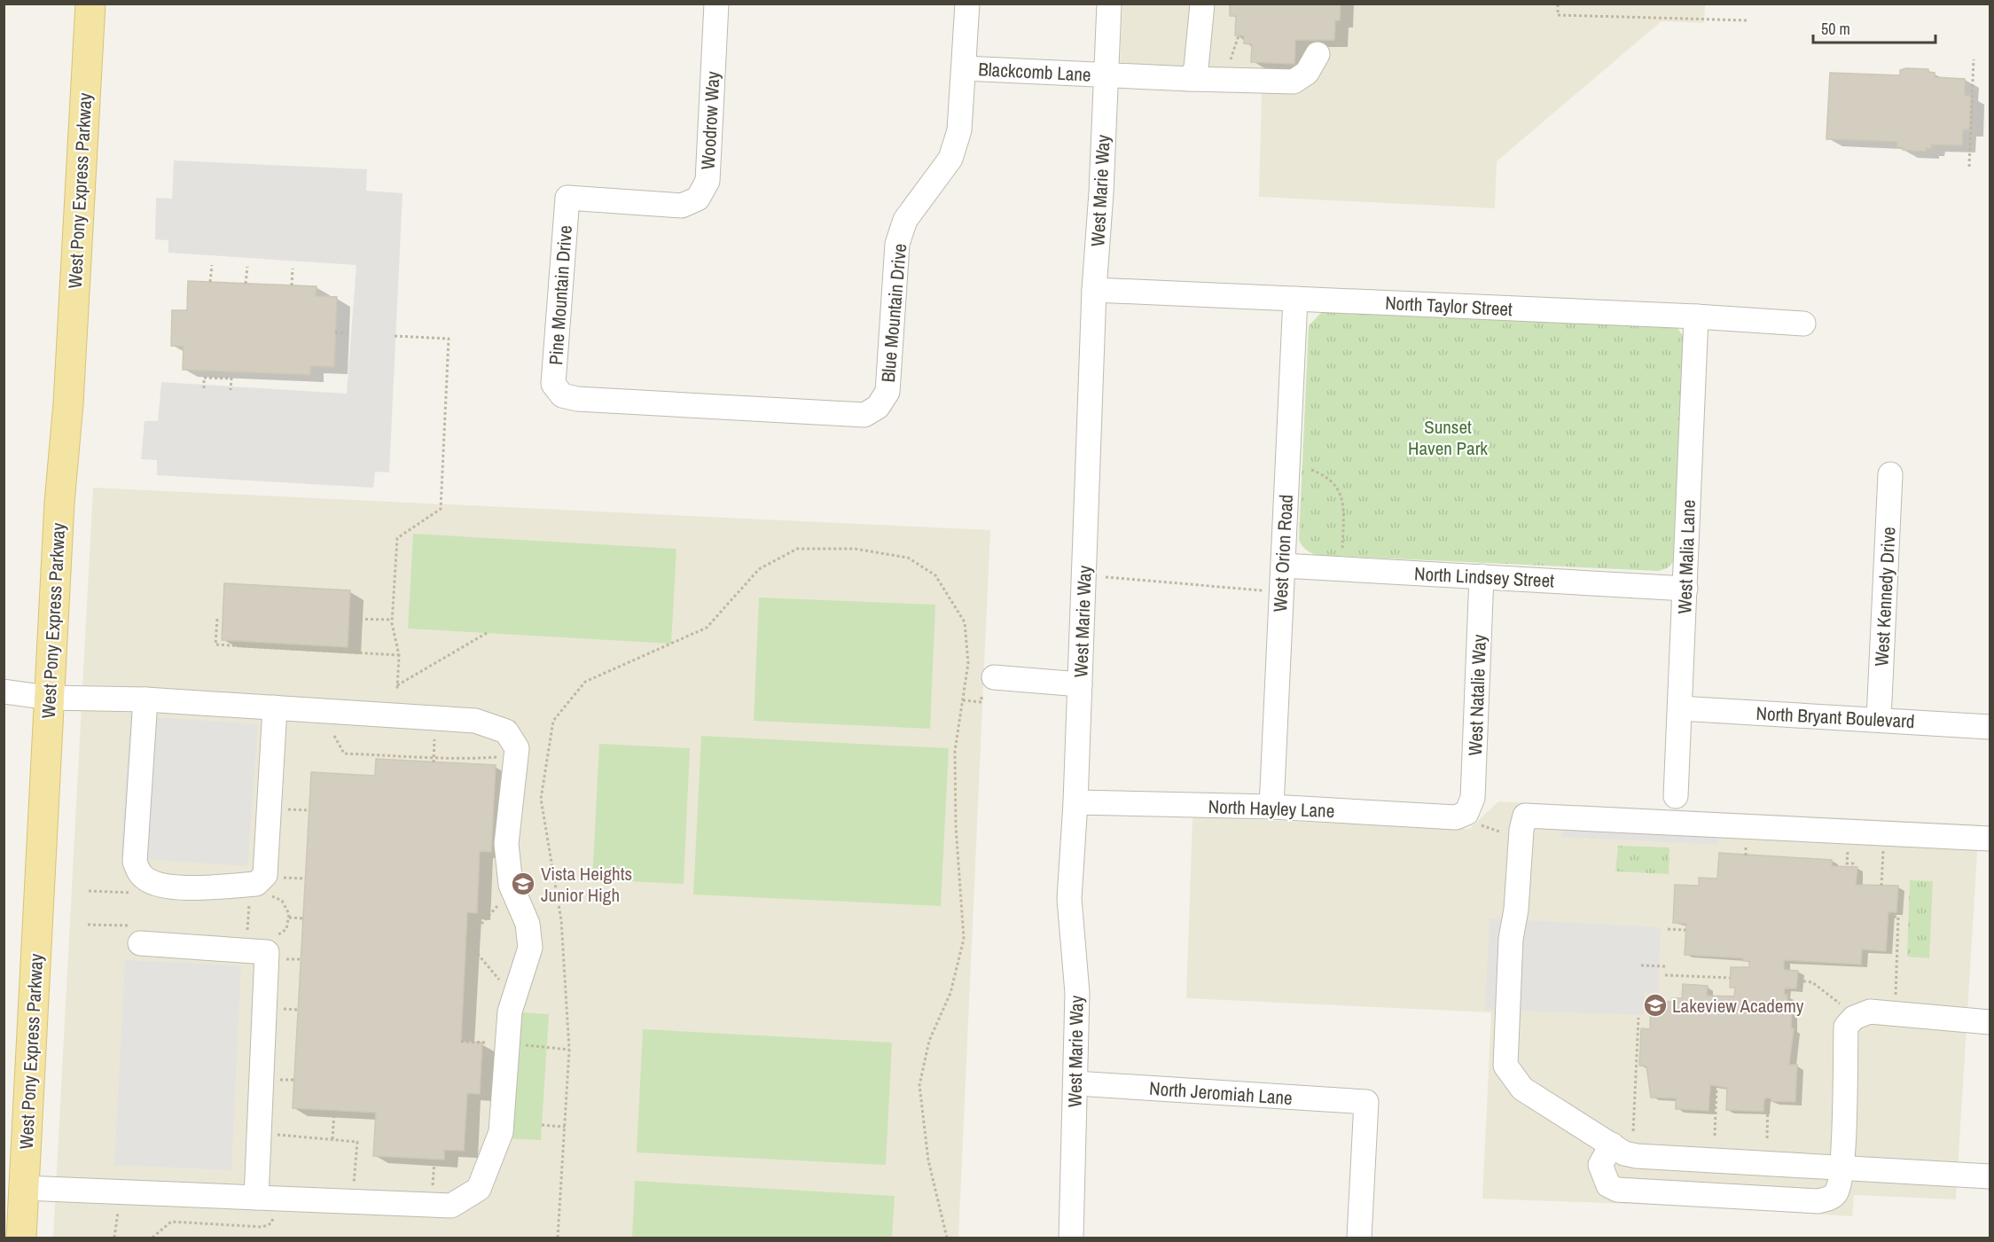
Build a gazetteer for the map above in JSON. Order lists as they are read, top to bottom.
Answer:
{
  "streets": {
    "main road": ["West Pony Express Parkway"],
    "street": [
      "Blackcomb Lane",
      "Woodrow Way",
      "West Marie Way",
      "Pine Mountain Drive",
      "North Taylor Street",
      "Blue Mountain Drive",
      "West Orion Road",
      "West Malia Lane",
      "North Lindsey Street",
      "West Kennedy Drive",
      "West Natalie Way",
      "North Bryant Boulevard",
      "North Hayley Lane",
      "North Jeromiah Lane"
    ]
  },
  "crossings": [
    ["Blackcomb Lane", "West Marie Way"],
    ["Blackcomb Lane", "Blue Mountain Drive"],
    ["Woodrow Way", "Pine Mountain Drive"],
    ["West Marie Way", "North Taylor Street"],
    ["West Marie Way", "North Hayley Lane"],
    ["West Marie Way", "North Jeromiah Lane"],
    ["Pine Mountain Drive", "Blue Mountain Drive"],
    ["North Taylor Street", "West Orion Road"],
    ["North Taylor Street", "West Malia Lane"],
    ["West Orion Road", "North Lindsey Street"],
    ["West Orion Road", "North Hayley Lane"],
    ["West Malia Lane", "North Lindsey Street"],
    ["West Malia Lane", "North Bryant Boulevard"],
    ["North Lindsey Street", "West Natalie Way"],
    ["West Kennedy Drive", "North Bryant Boulevard"],
    ["West Natalie Way", "North Hayley Lane"]
  ],
  "parks": ["Sunset Haven Park"],
  "places": {
    "school or university": ["Vista Heights Junior High", "Lakeview Academy"]
  },
  "scale_bar": "50 m"
}
